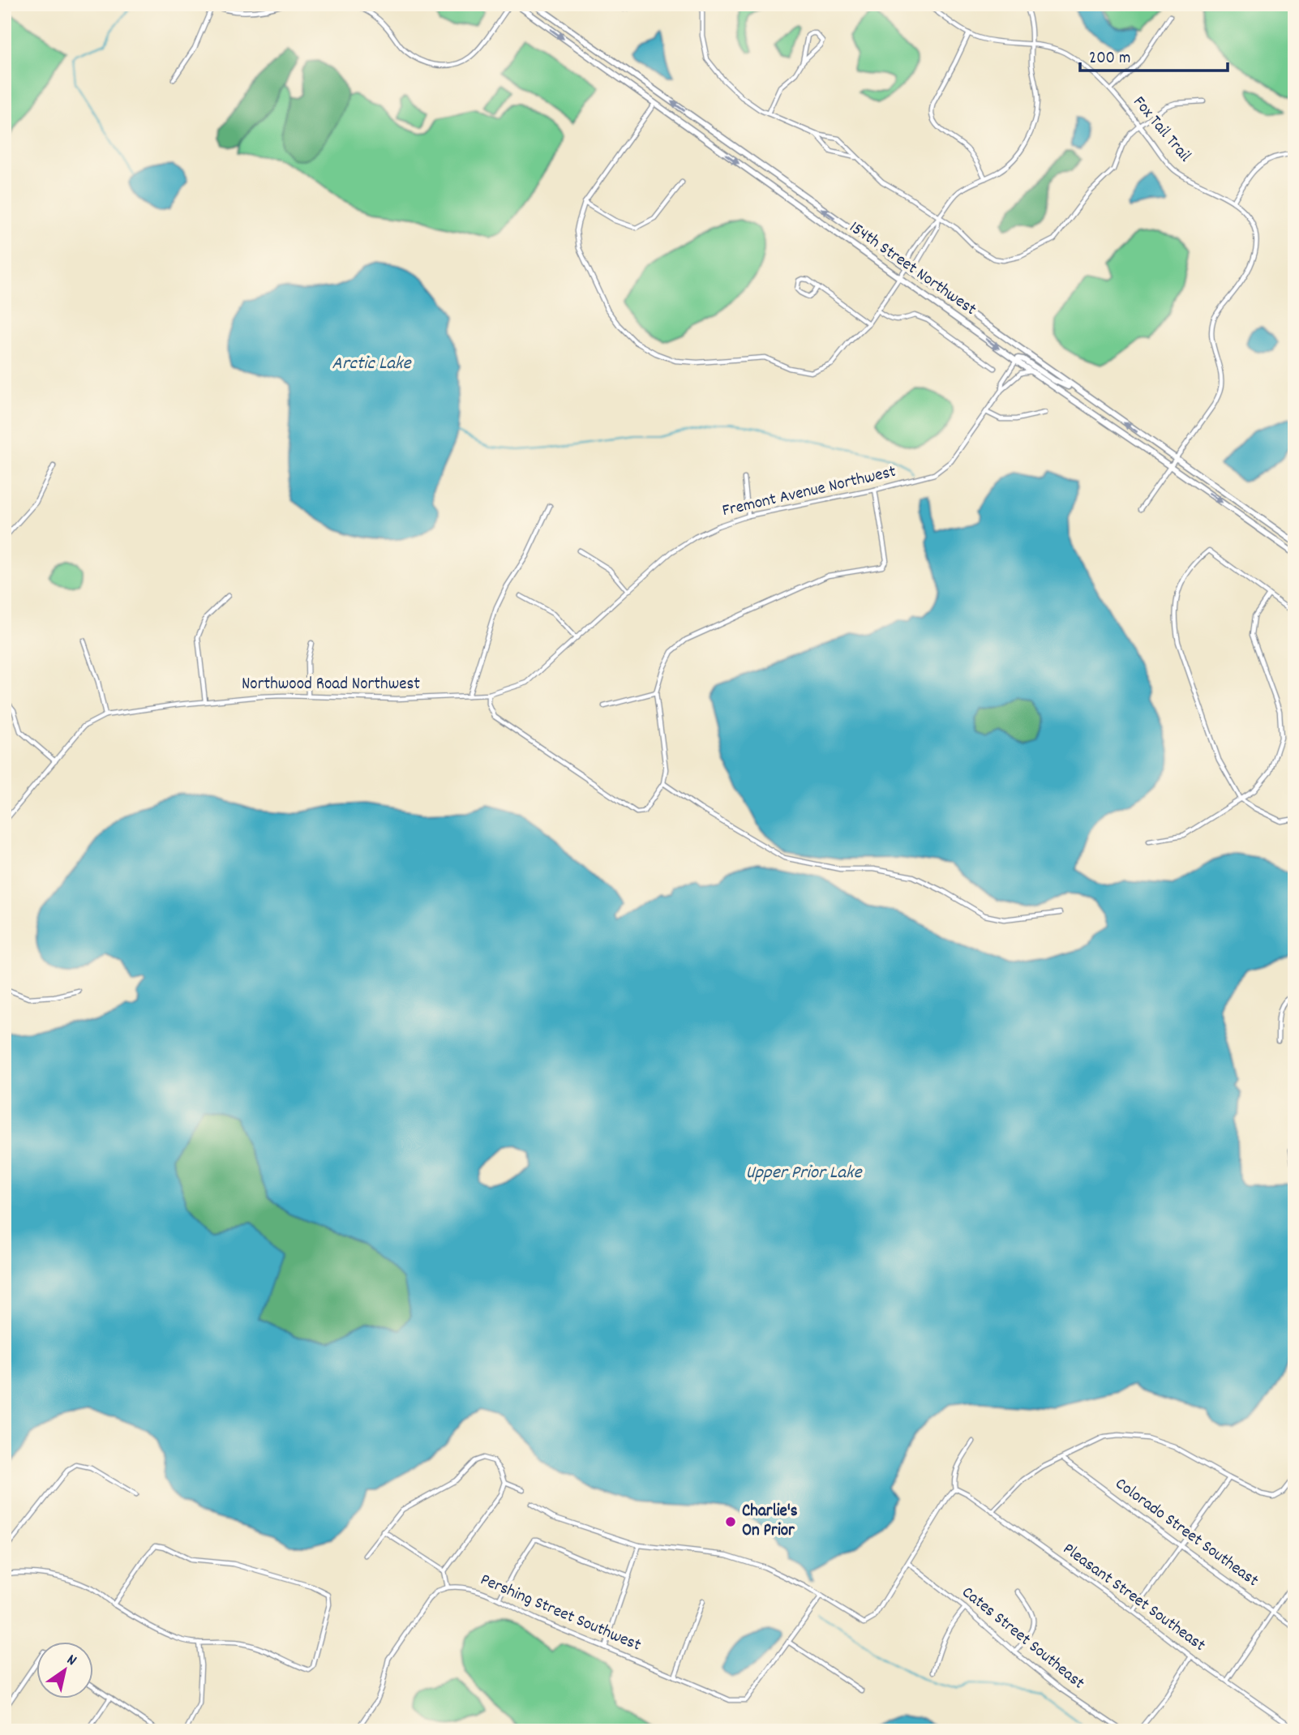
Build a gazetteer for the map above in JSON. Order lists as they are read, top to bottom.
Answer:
{
  "streets": {
    "street": [
      "Fox Tail Trail",
      "154th Street Northwest",
      "Fremont Avenue Northwest",
      "Northwood Road Northwest",
      "Colorado Street Southeast",
      "Pleasant Street Southeast",
      "Pershing Street Southwest",
      "Cates Street Southeast"
    ]
  },
  "crossings": [
    ["Fox Tail Trail", "154th Street Northwest"],
    ["154th Street Northwest", "Fremont Avenue Northwest"],
    ["Fremont Avenue Northwest", "Northwood Road Northwest"]
  ],
  "water": ["Arctic Lake", "Upper Prior Lake"],
  "places": ["Charlie's On Prior"],
  "scale_bar": "200 m",
  "north": "top right"
}
